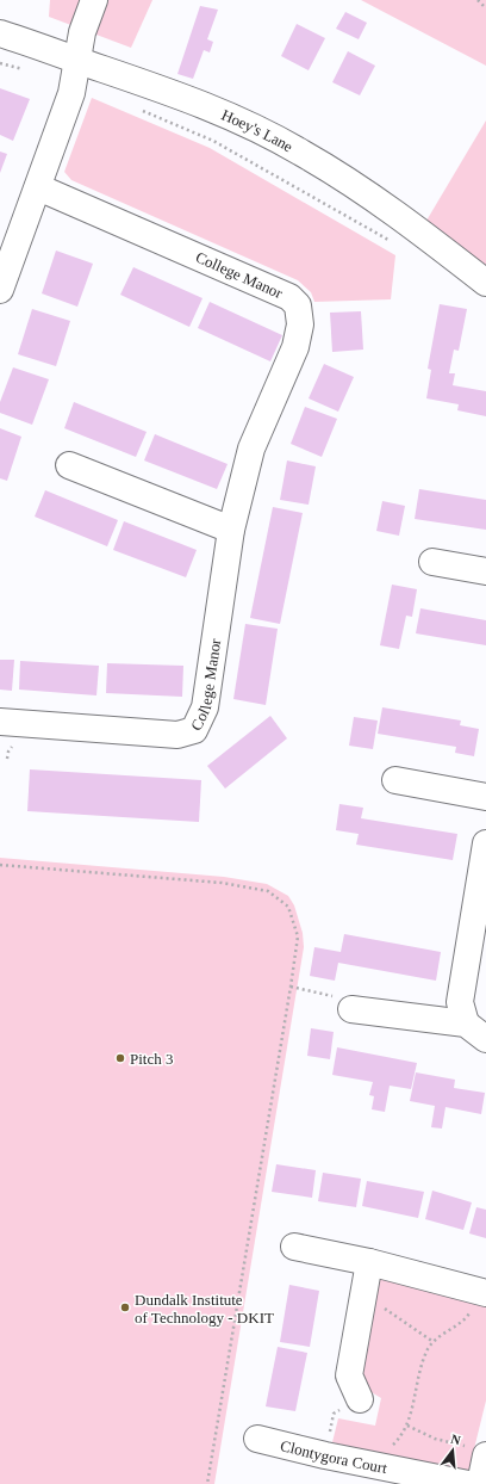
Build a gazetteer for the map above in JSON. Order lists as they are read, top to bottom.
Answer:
{
  "streets": {
    "street": ["Hoey's Lane", "College Manor", "Clontygora Court"]
  },
  "places": ["Pitch 3", "Dundalk Institute of Technology - DKIT"],
  "north": "top"
}
